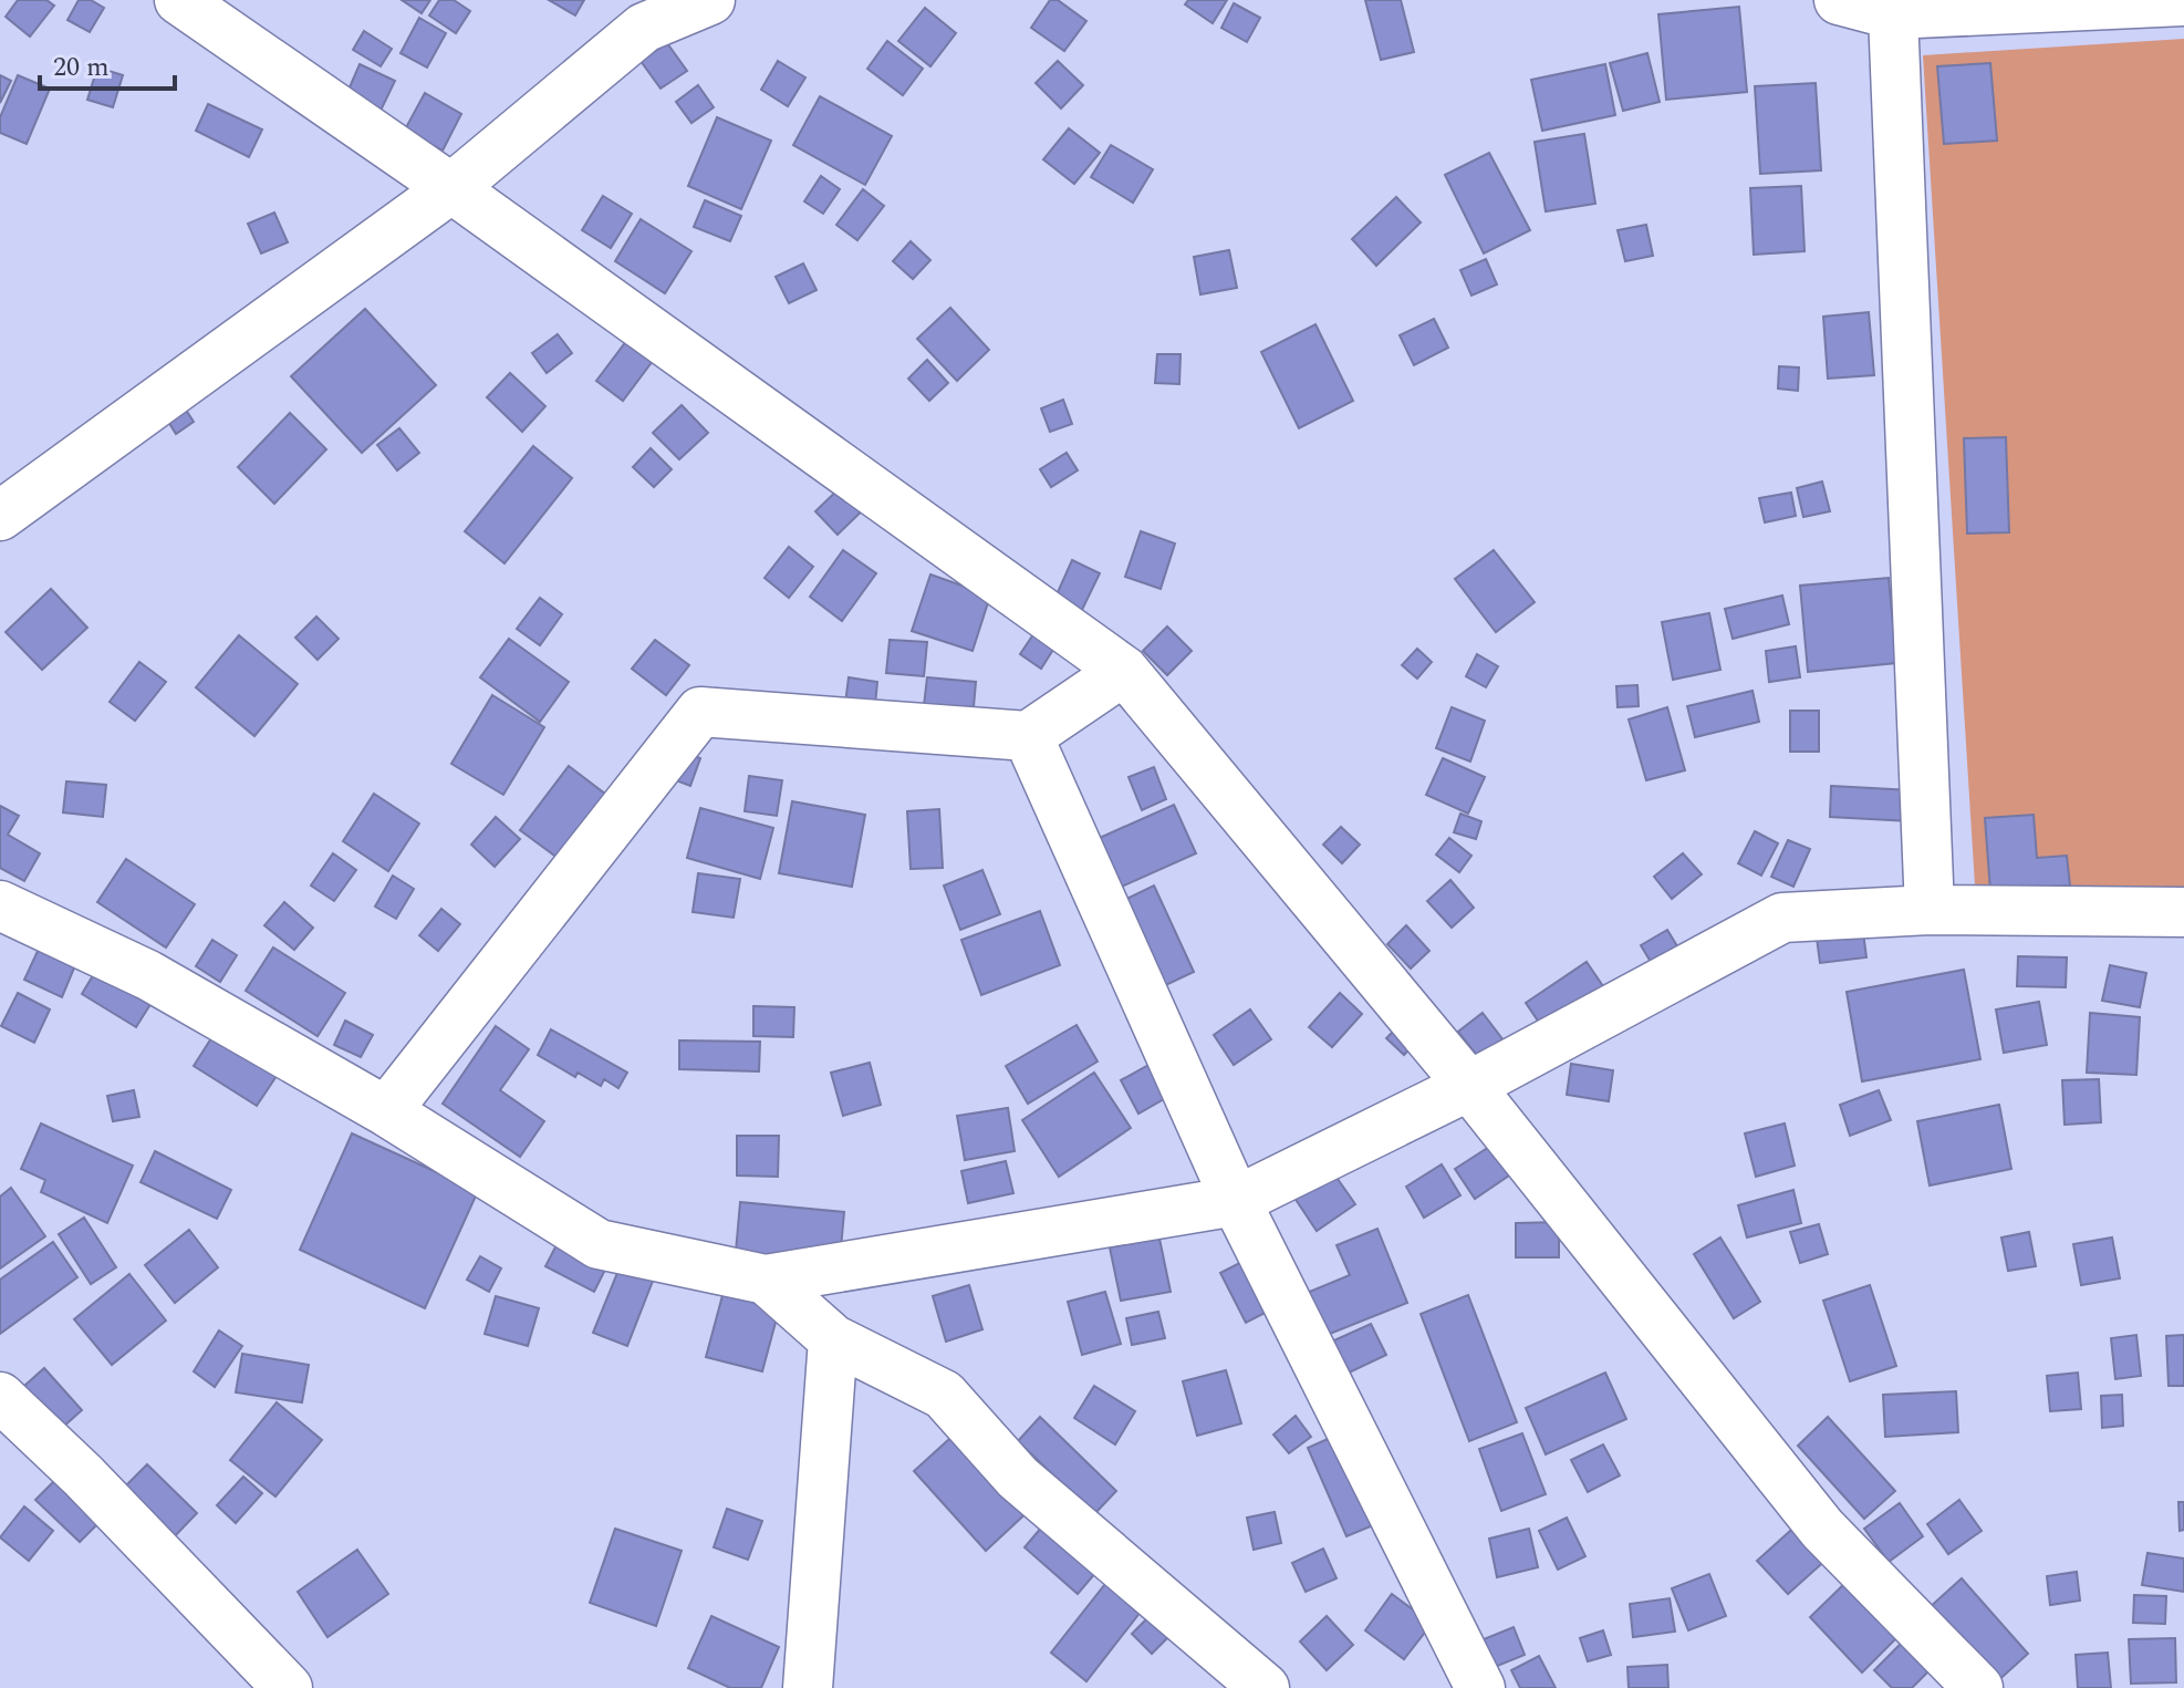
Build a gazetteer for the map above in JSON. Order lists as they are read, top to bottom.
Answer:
{
  "scale_bar": "20 m"
}
